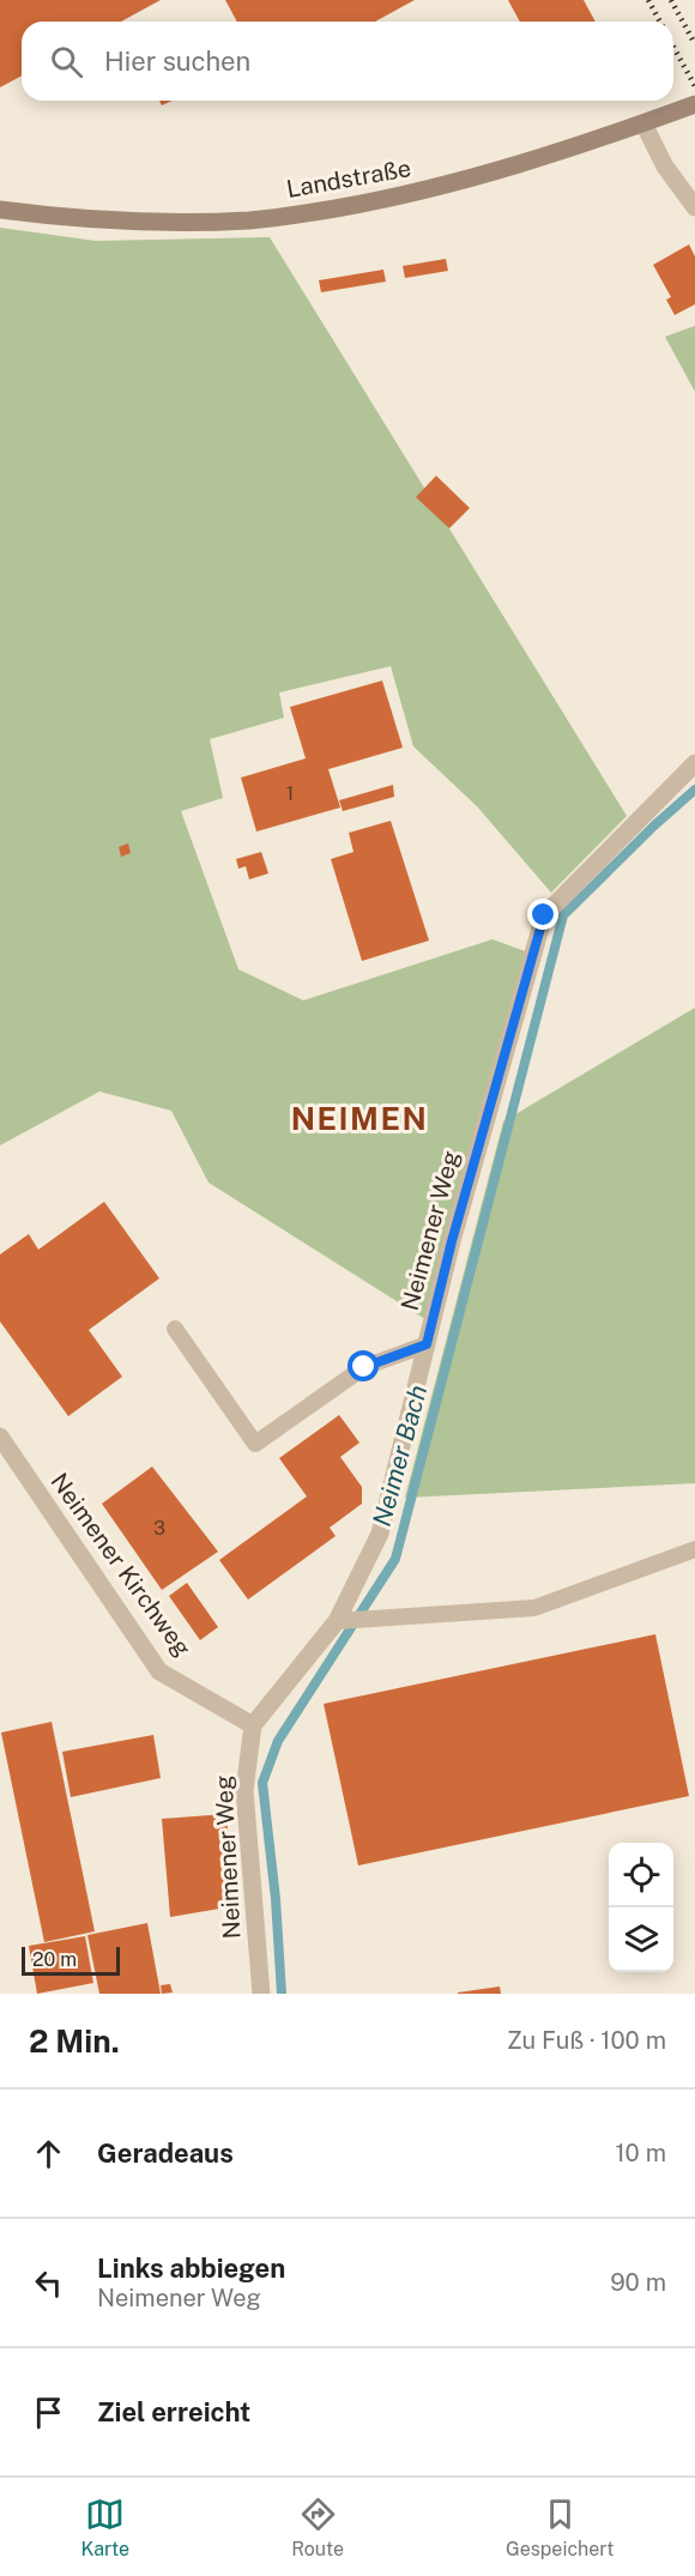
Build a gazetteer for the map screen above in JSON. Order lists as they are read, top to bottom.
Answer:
{
  "streets": {
    "main road": ["Landstraße"],
    "street": ["Neimener Weg", "Neimener Kirchweg"]
  },
  "crossings": [
    ["Neimener Weg", "Neimener Kirchweg"]
  ],
  "districts": ["NEIMEN"],
  "water": ["Neimer Bach"],
  "house_numbers": ["1", "3"],
  "scale_bar": "20 m",
  "page": {
    "search": "Hier suchen",
    "scale": "20 m",
    "heading": ["2 Min.", "Zu Fuß · 100 m"],
    "list": [
      ["Geradeaus", "10 m"],
      ["Links abbiegen", "Neimener Weg", "90 m"],
      "Ziel erreicht"
    ],
    "nav": ["Karte", "Route", "Gespeichert"]
  }
}
